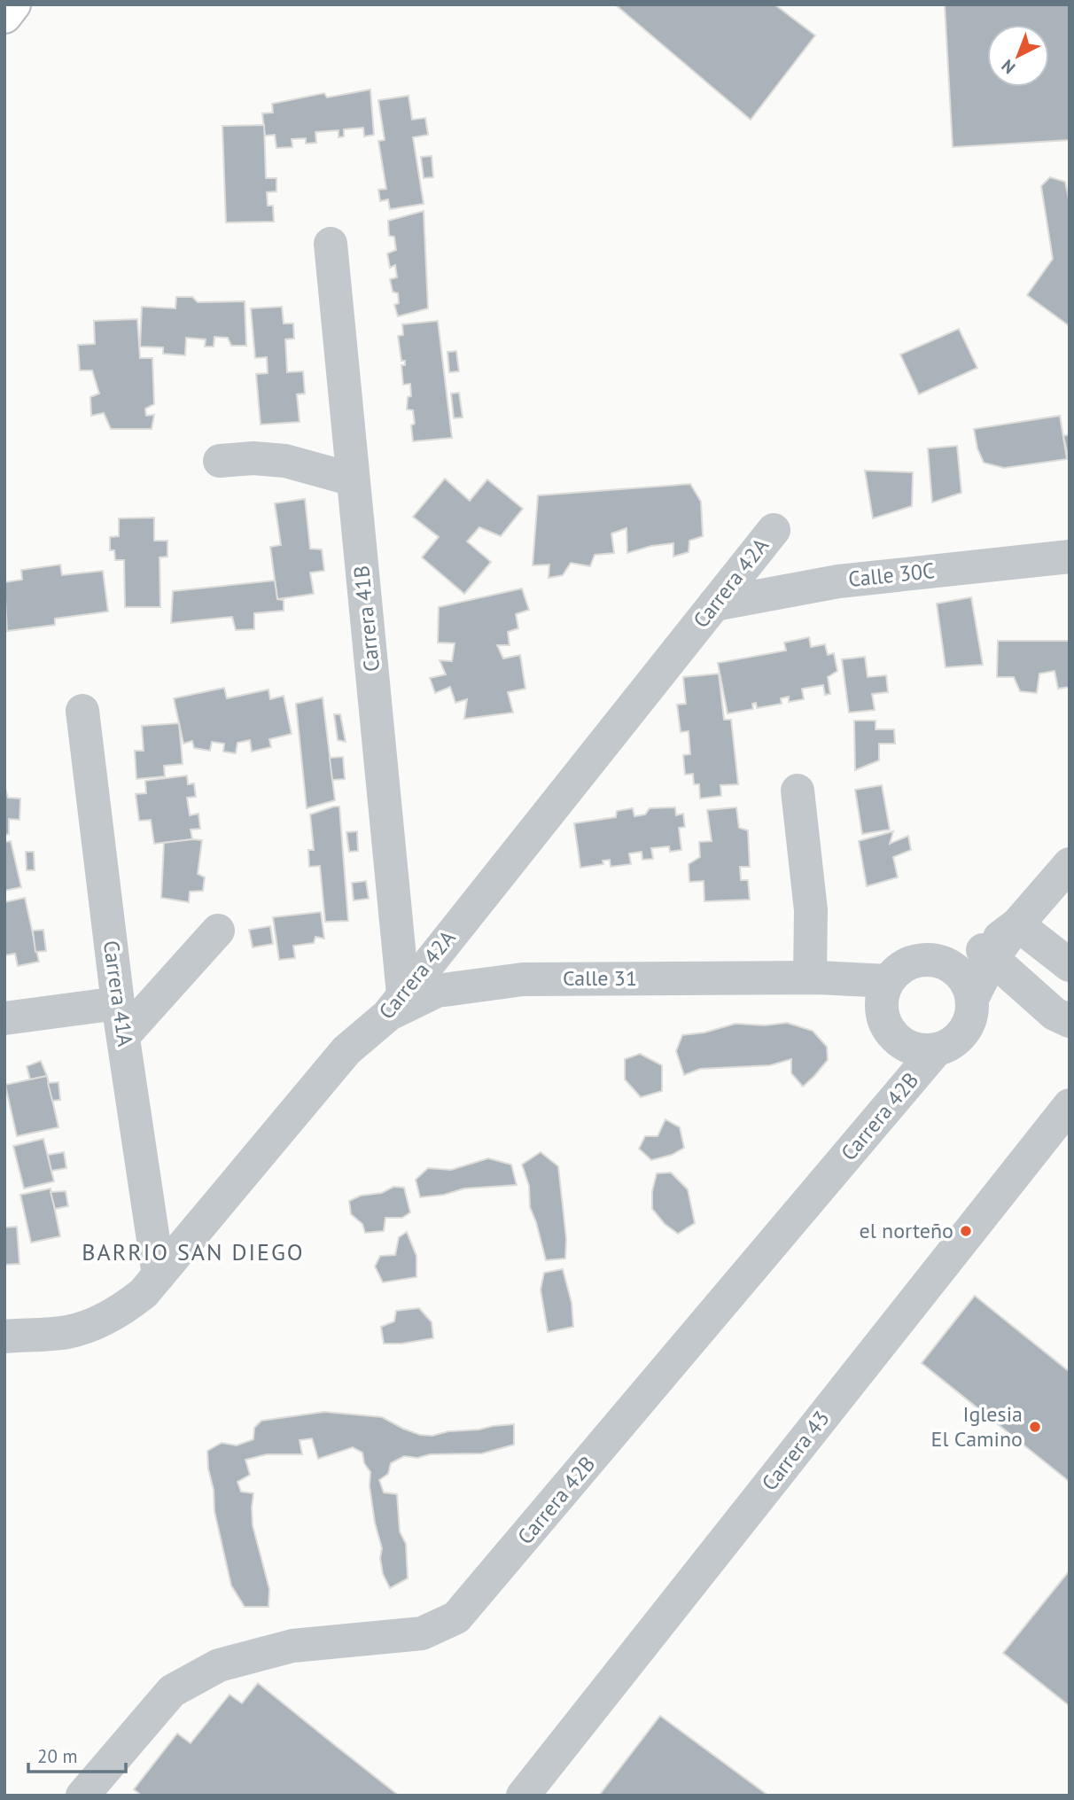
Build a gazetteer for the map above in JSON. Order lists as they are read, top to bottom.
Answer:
{
  "streets": {
    "street": [
      "Calle 30C",
      "Carrera 42A",
      "Carrera 41B",
      "Calle 31",
      "Carrera 41A",
      "Carrera 42B",
      "Carrera 43"
    ]
  },
  "crossings": [
    ["Calle 30C", "Carrera 42A"],
    ["Carrera 42A", "Carrera 41B"],
    ["Carrera 42A", "Calle 31"],
    ["Carrera 42A", "Carrera 41A"],
    ["Carrera 41B", "Calle 31"],
    ["Calle 31", "Carrera 42B"]
  ],
  "districts": ["BARRIO SAN DIEGO"],
  "places": ["el norteño", "Iglesia El Camino"],
  "scale_bar": "20 m",
  "north": "bottom left"
}
